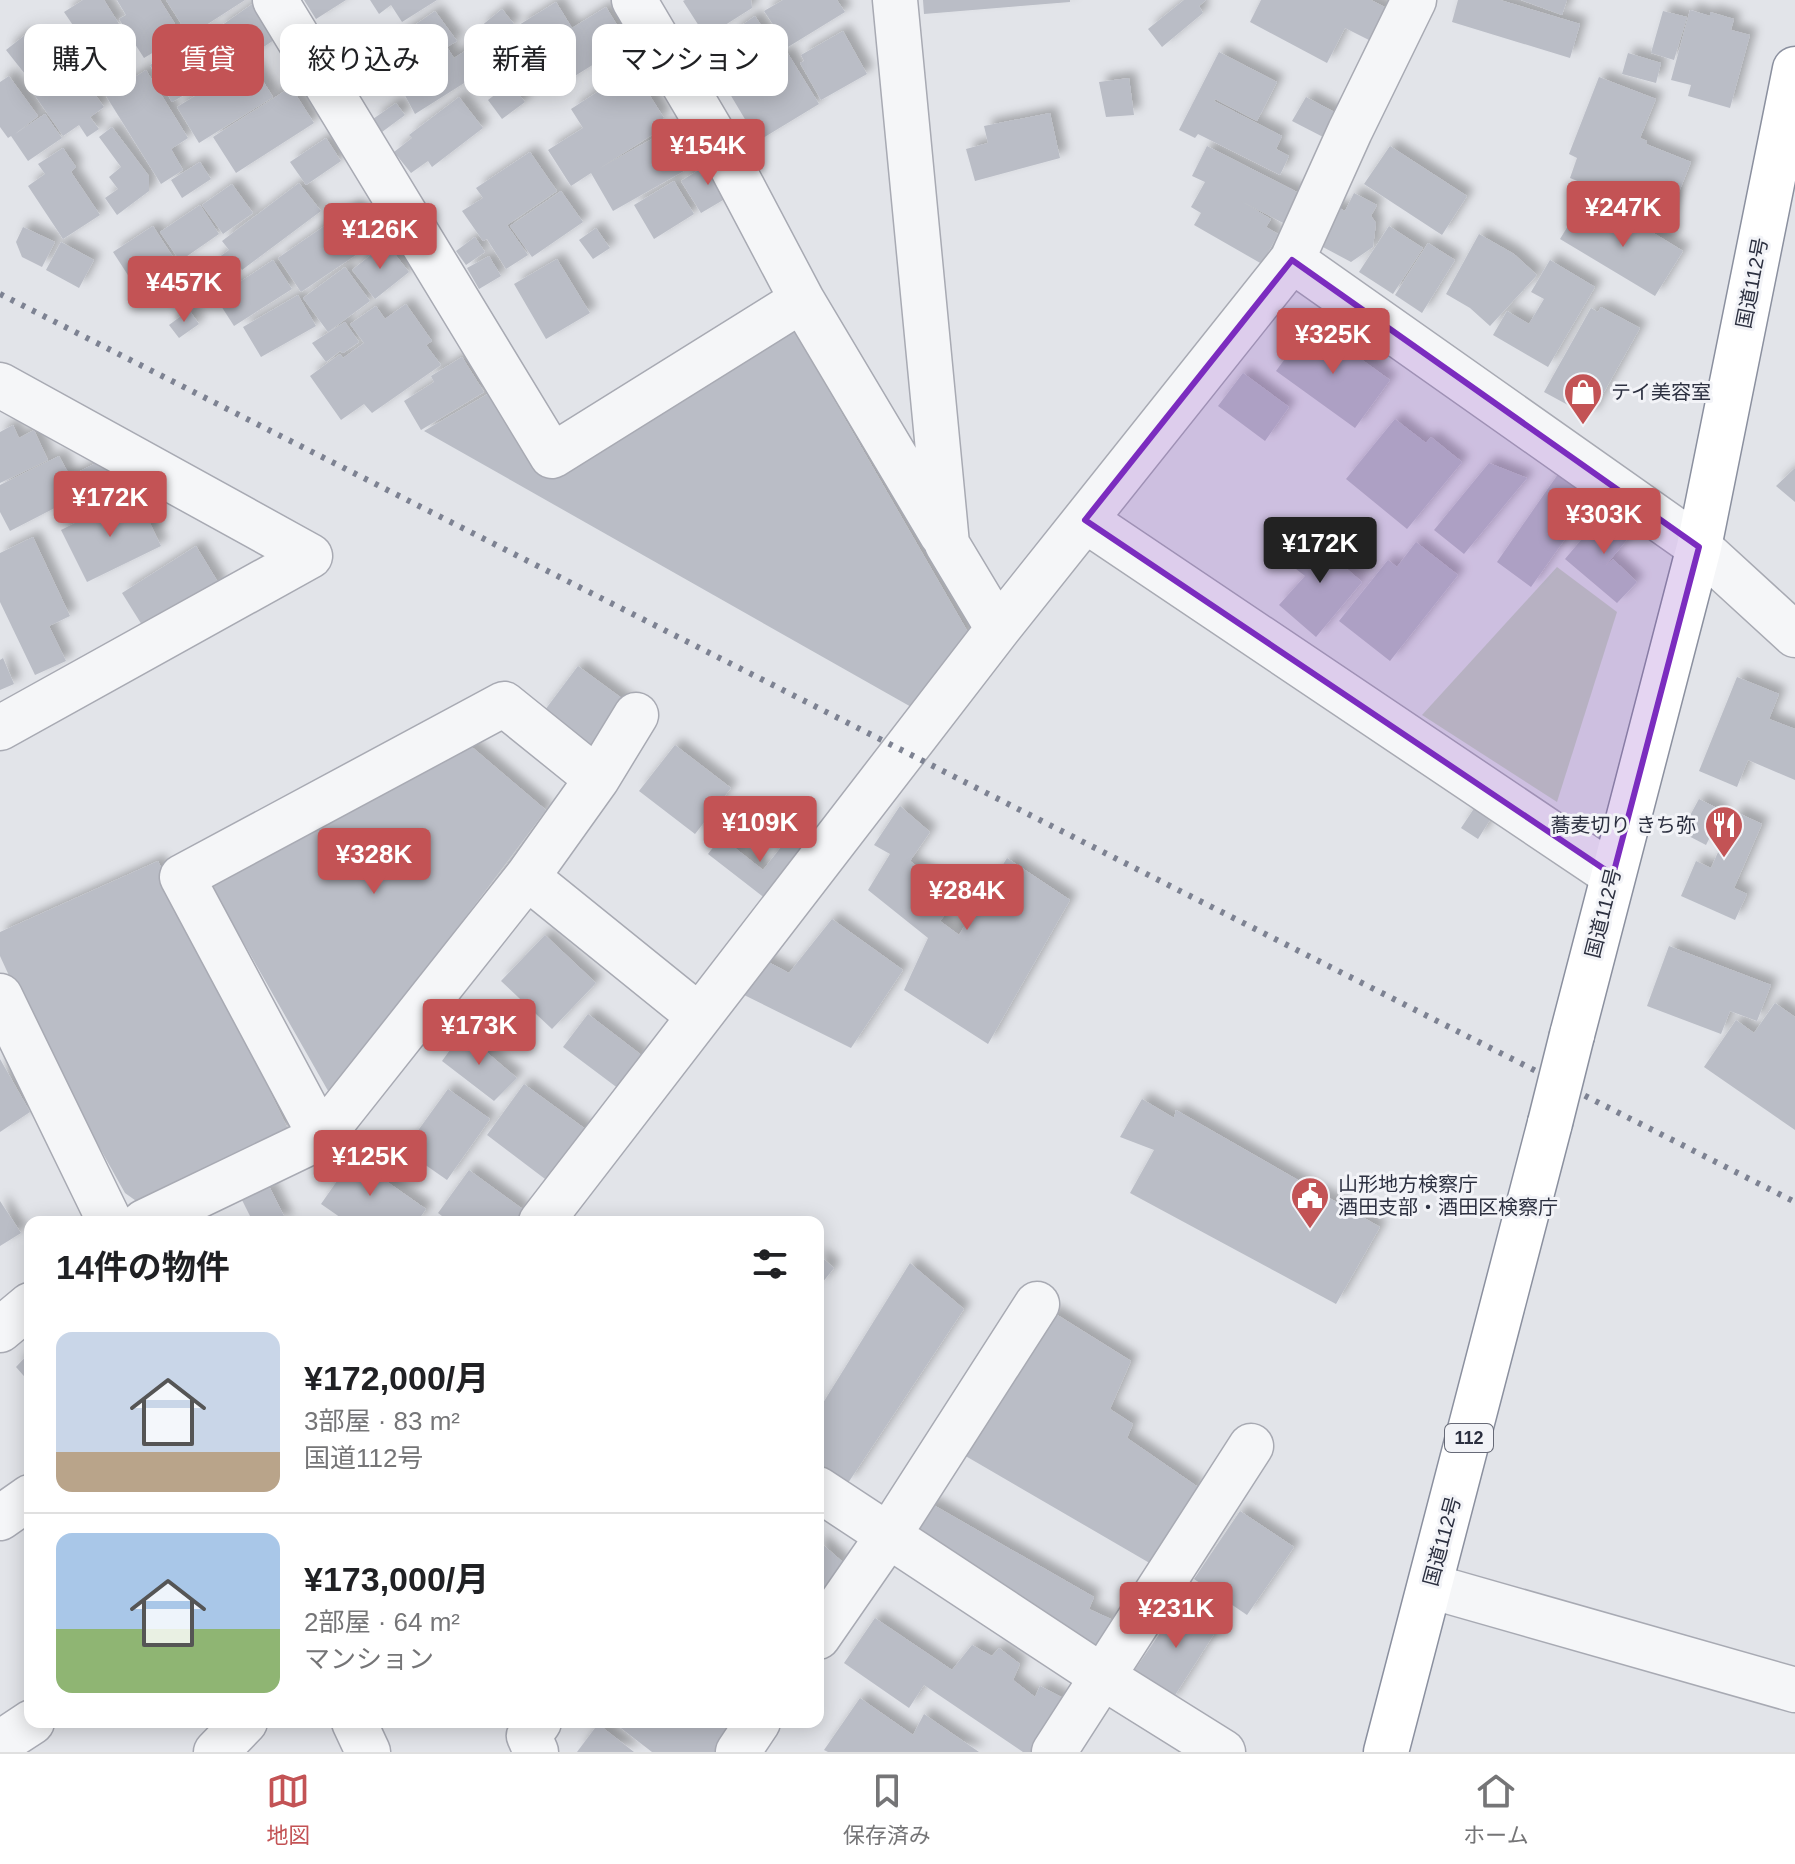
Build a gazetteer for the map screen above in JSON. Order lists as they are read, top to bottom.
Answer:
{
  "streets": {
    "highway": ["国道112号", "112"]
  },
  "places": {
    "shop": ["テイ美容室"],
    "restaurant": ["蕎麦切り きち弥"],
    "public building": ["山形地方検察庁 酒田支部・酒田区検察庁"]
  },
  "page": {
    "chip": [
      "購入",
      "賃貸",
      "絞り込み",
      "新着",
      "マンション"
    ],
    "price": [
      "¥154K",
      "¥247K",
      "¥126K",
      "¥457K",
      "¥325K",
      "¥172K",
      "¥303K",
      "¥172K",
      "¥109K",
      "¥328K",
      "¥284K",
      "¥173K",
      "¥125K",
      "¥231K"
    ],
    "heading": "14件の物件",
    "list": [
      {
        "name": "¥172,000/月",
        "note": "3部屋 · 83 m² · 国道112号"
      },
      {
        "name": "¥173,000/月",
        "note": "2部屋 · 64 m² · マンション"
      }
    ],
    "tabs": ["地図", "保存済み", "ホーム"]
  }
}
